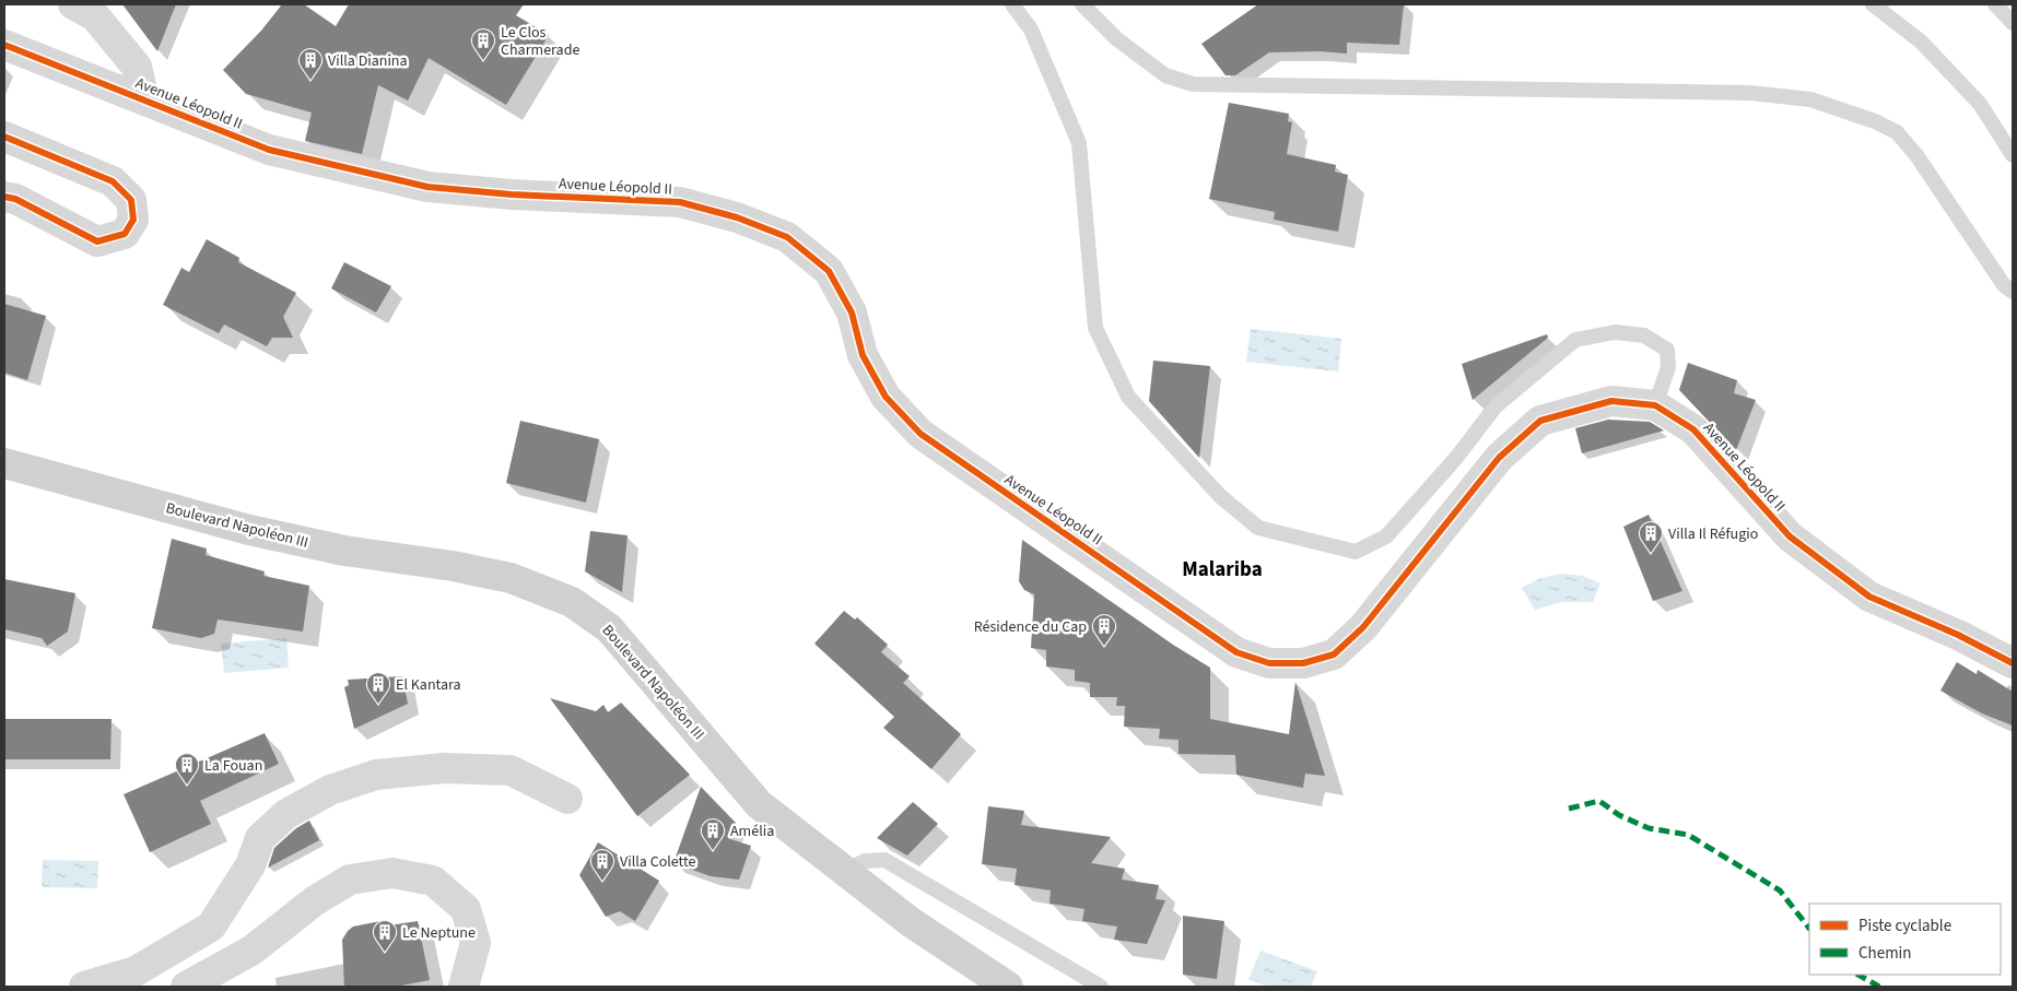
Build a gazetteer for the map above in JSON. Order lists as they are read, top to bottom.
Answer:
{
  "streets": {
    "main road": ["Boulevard Napoléon III"],
    "street": ["Avenue Léopold II"]
  },
  "districts": ["Malariba"],
  "places": {
    "building": [
      "Le Clos Charmerade",
      "Villa Dianina",
      "Villa Il Réfugio",
      "Résidence du Cap",
      "El Kantara",
      "La Fouan",
      "Amélia",
      "Villa Colette",
      "Le Neptune"
    ]
  },
  "legend": ["Piste cyclable", "Chemin"]
}
